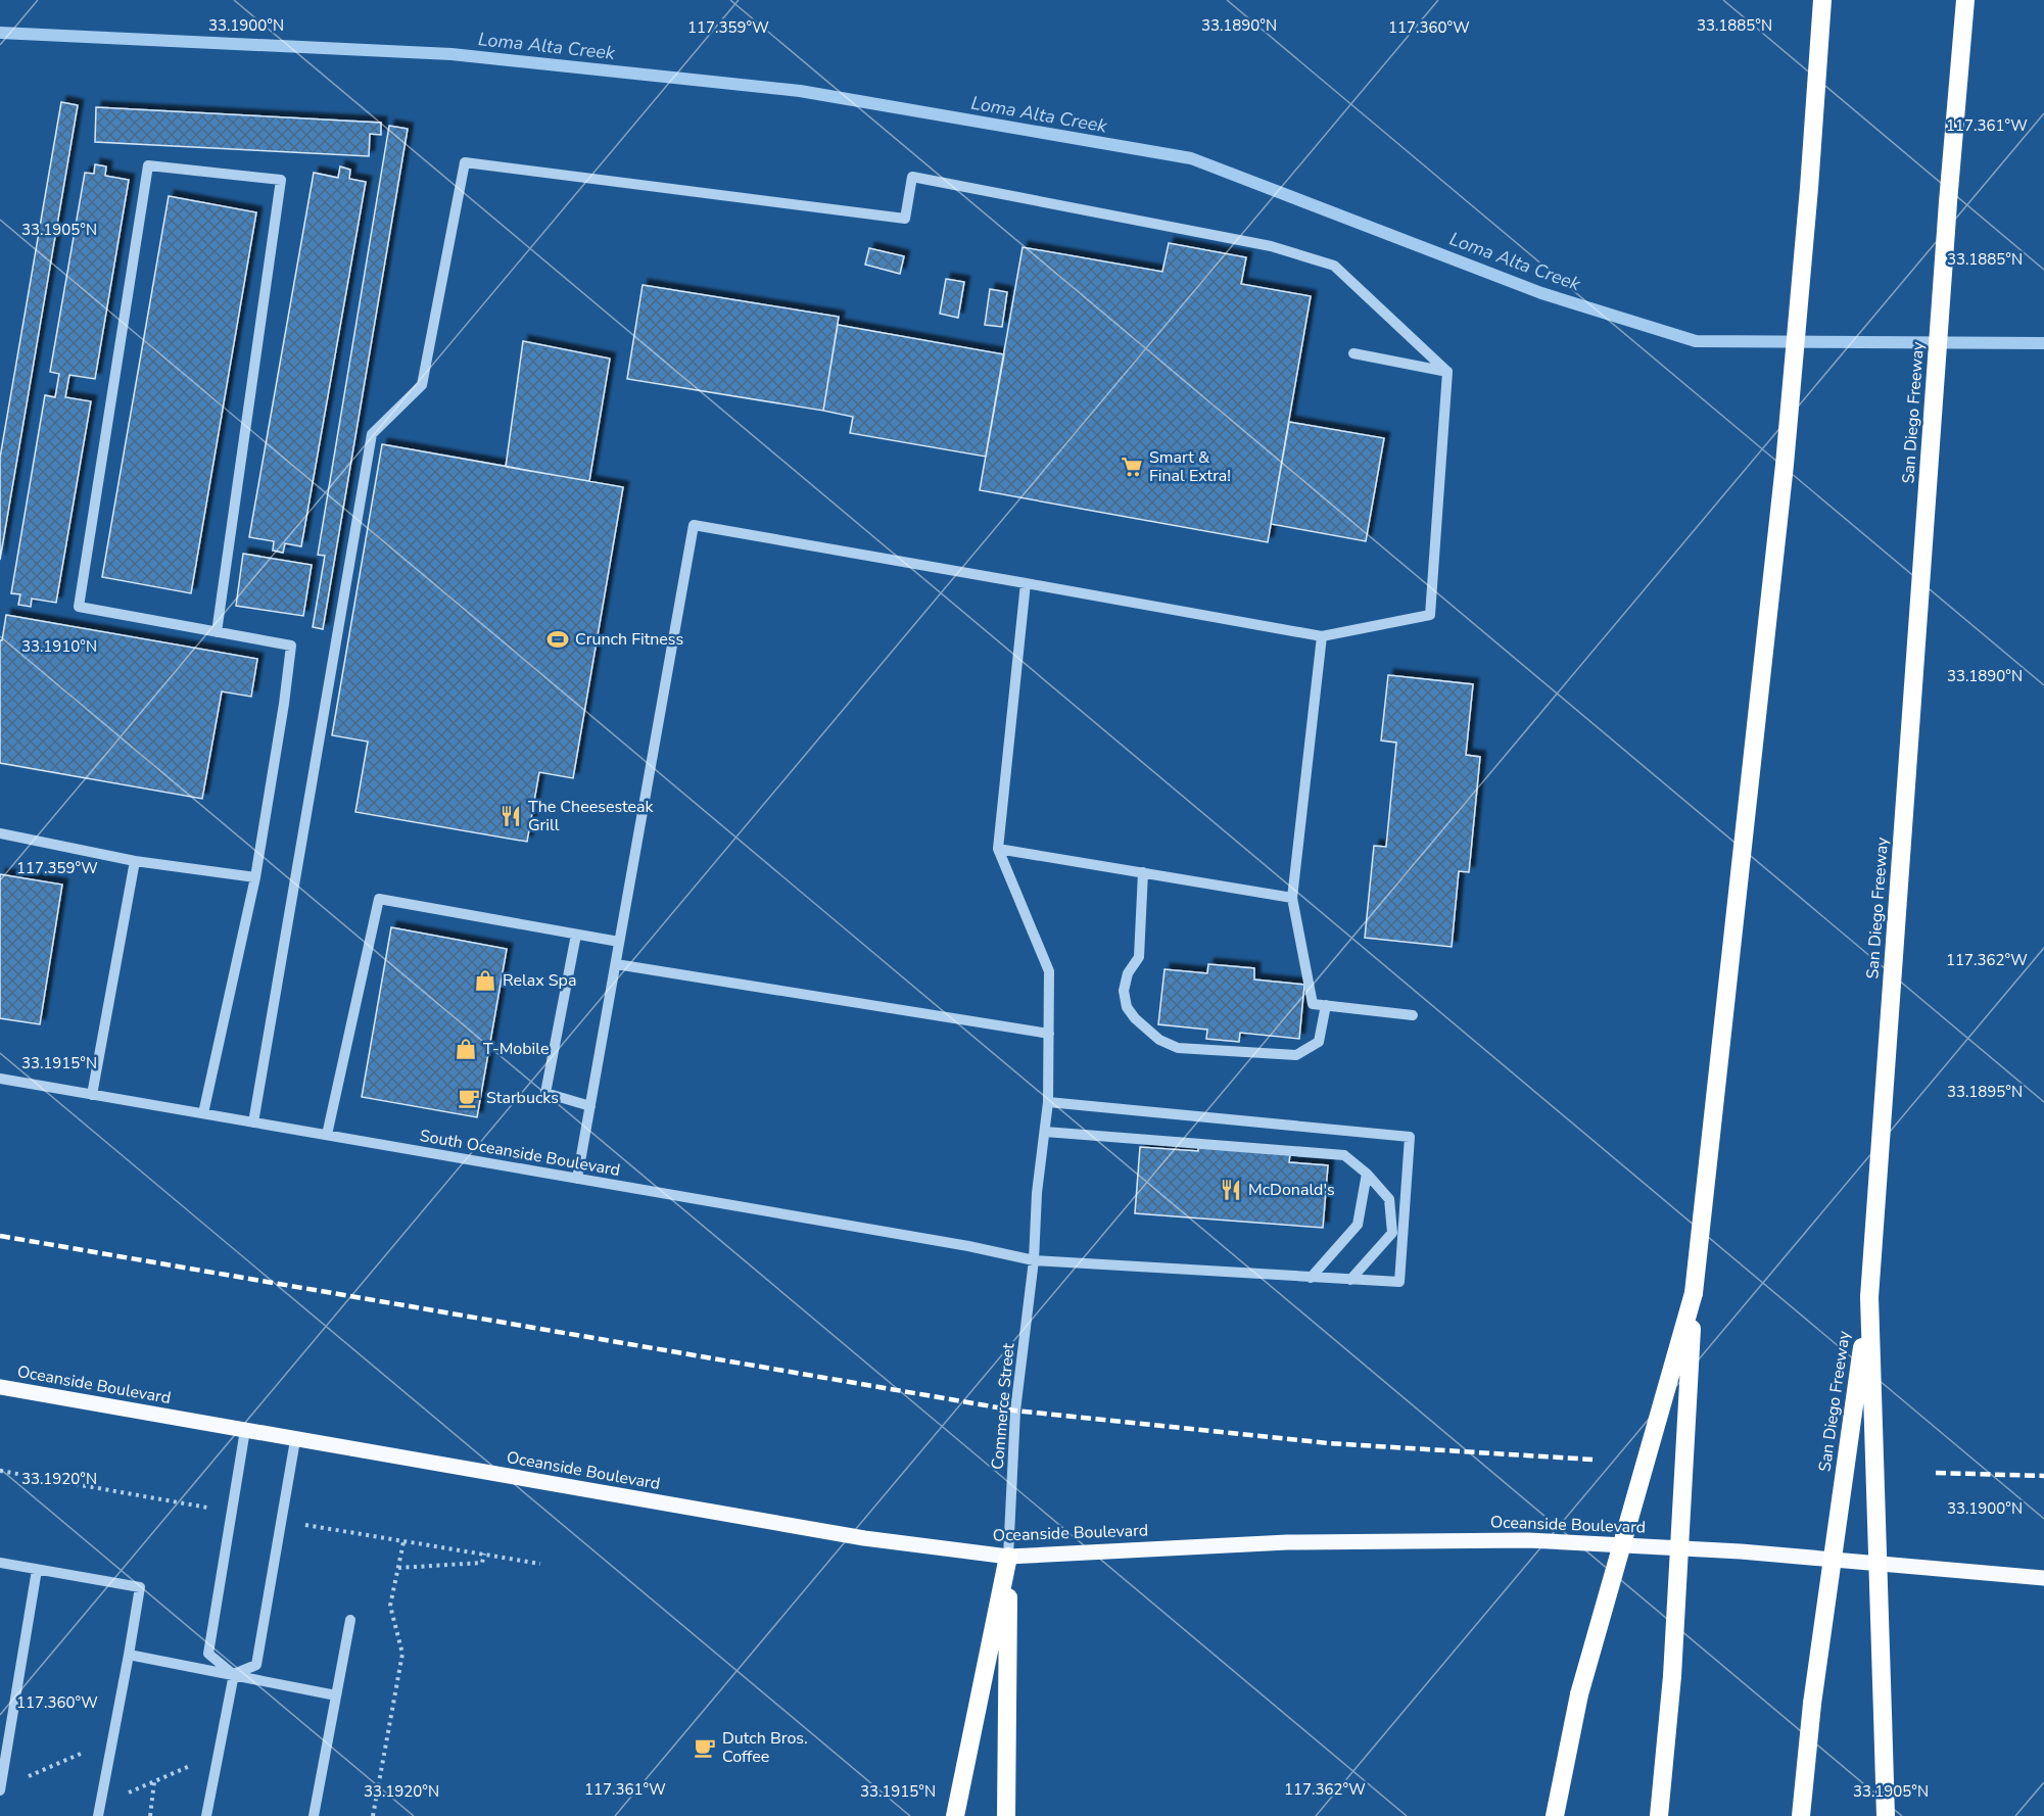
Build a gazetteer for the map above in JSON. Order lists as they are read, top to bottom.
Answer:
{
  "streets": {
    "highway": ["San Diego Freeway"],
    "main road": ["Oceanside Boulevard"],
    "street": ["South Oceanside Boulevard", "Commerce Street"]
  },
  "crossings": [
    ["South Oceanside Boulevard", "Commerce Street"],
    ["Oceanside Boulevard", "Commerce Street"]
  ],
  "water": ["Loma Alta Creek"],
  "places": {
    "supermarket": ["Smart & Final Extra!"],
    "sports": ["Crunch Fitness"],
    "restaurant": ["The Cheesesteak Grill", "McDonald's"],
    "shop": ["Relax Spa", "T-Mobile"],
    "cafe": ["Starbucks", "Dutch Bros. Coffee"]
  },
  "coordinates": [
    "33.1890°N",
    "33.1900°N",
    "33.1885°N",
    "117.359°W",
    "117.360°W",
    "117.361°W",
    "33.1905°N",
    "33.1910°N",
    "117.362°W",
    "33.1915°N",
    "33.1895°N",
    "33.1920°N"
  ]
}
